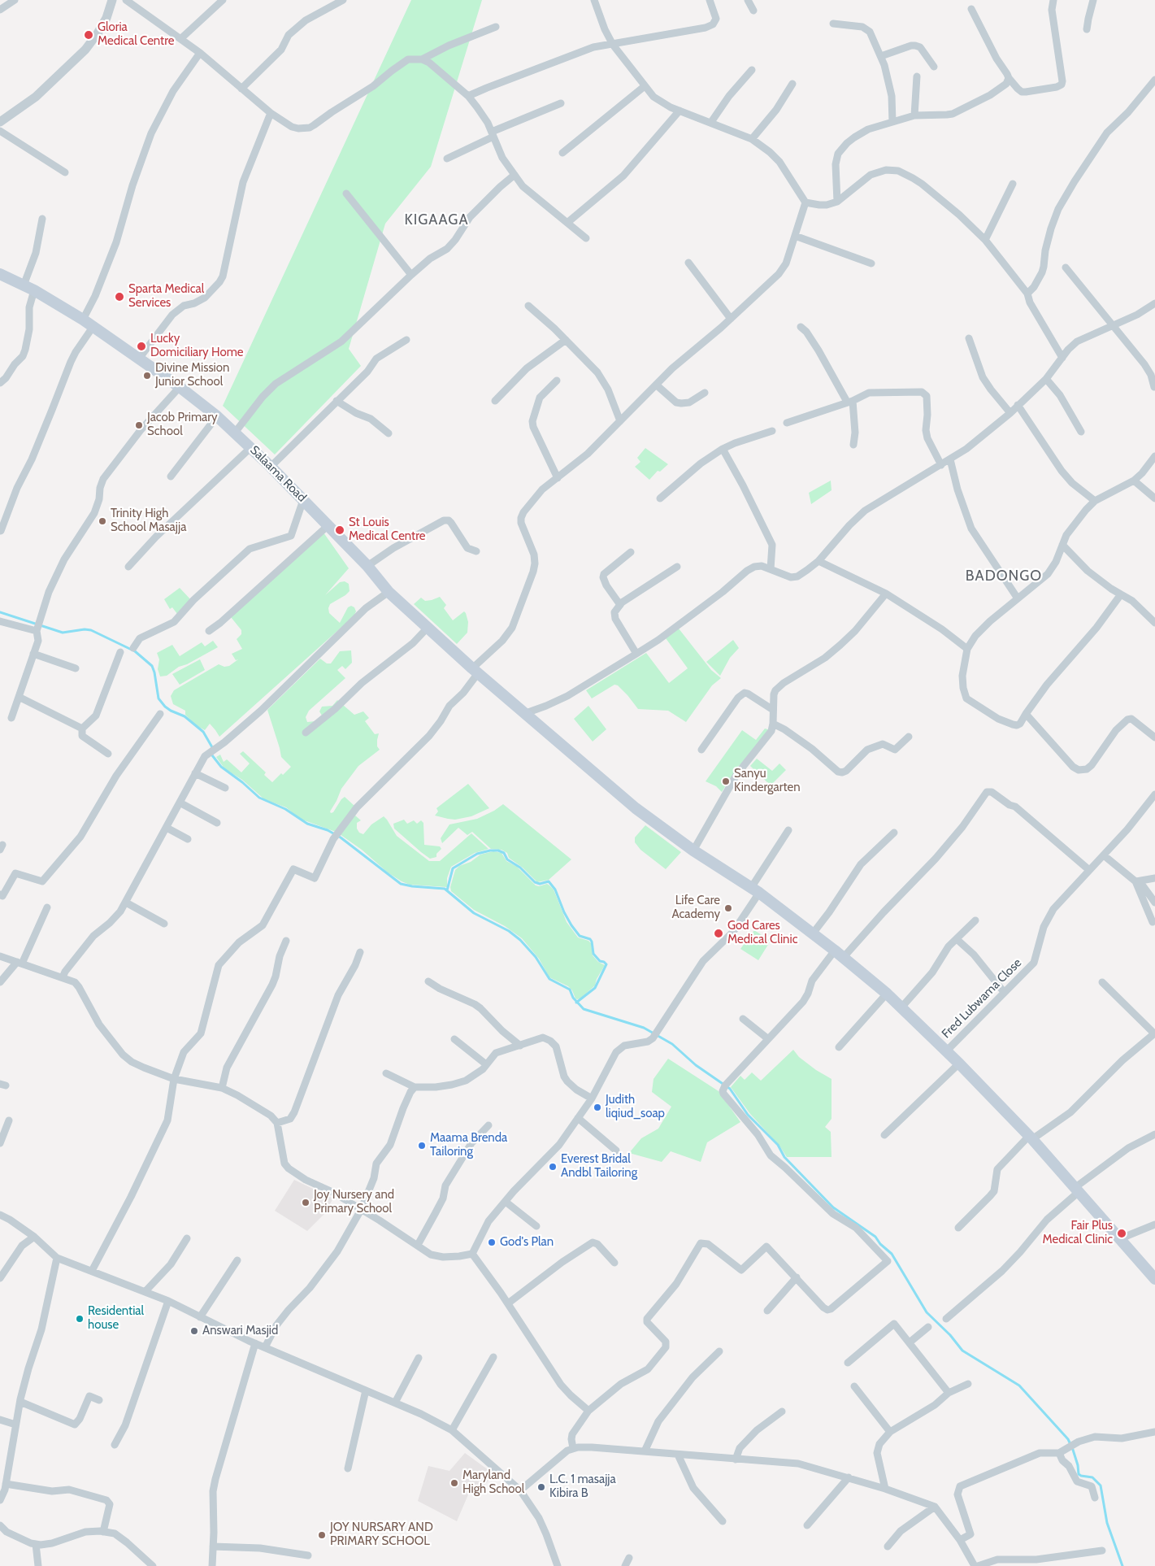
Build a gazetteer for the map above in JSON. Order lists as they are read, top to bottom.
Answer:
{
  "streets": {
    "main road": ["Salaama Road"],
    "street": ["Fred Lubwama Close"]
  },
  "crossings": [
    ["Salaama Road", "Fred Lubwama Close"]
  ],
  "districts": ["KIGAAGA", "BADONGO"],
  "places": [
    "Gloria Medical Centre",
    "Sparta Medical Services",
    "Lucky Domiciliary Home",
    "Divine Mission Junior School",
    "Jacob Primary School",
    "Trinity High School Masajja",
    "St Louis Medical Centre",
    "Sanyu Kindergarten",
    "Life Care Academy",
    "God Cares Medical Clinic",
    "Judith liqiud_soap",
    "Maama Brenda Tailoring",
    "Everest Bridal Andbl Tailoring",
    "Joy Nursery and Primary School",
    "Fair Plus Medical Clinic",
    "God's Plan",
    "Residential house",
    "Answari Masjid",
    "Maryland High School",
    "L.C. 1 masajja Kibira B",
    "JOY NURSARY AND PRIMARY SCHOOL"
  ]
}
